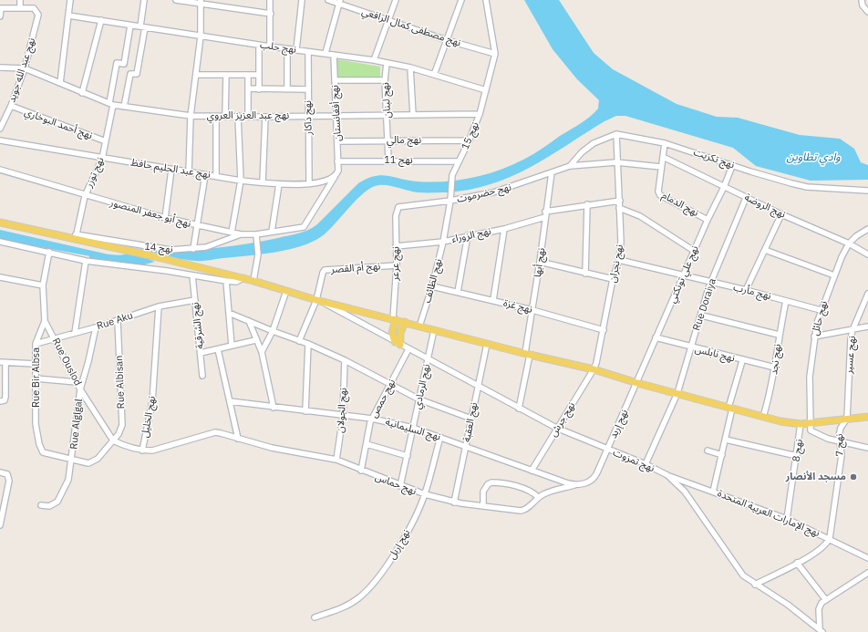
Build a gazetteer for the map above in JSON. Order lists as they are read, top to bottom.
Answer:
{
  "streets": {
    "street": [
      "نهج مصطفى كمال الرافعي",
      "نهج حلب",
      "نهج عبد الله جويد",
      "نهج لبنان",
      "نهج أفغانستان",
      "نهج عبد العزيز العروي",
      "نهج داكار",
      "نهج أحمد البوخاري",
      "نهج 15",
      "نهج مالي",
      "نهج تكريت",
      "نهج 11",
      "نهج عبد الحليم حافظ",
      "نهج توزر",
      "نهج حضرموت",
      "نهج الدمام",
      "نهج الروضة",
      "نهج أبو جعفر المنصور",
      "نهج الزوراء",
      "نهج 14",
      "نهج أبها",
      "نهج عرعر",
      "نهج نجران",
      "نهج أم القصر",
      "نهج علي تونكتي",
      "نهج الطائف",
      "نهج مأرب",
      "Rue Doraiya",
      "نهج غزة",
      "نهج حائل",
      "Rue Aku",
      "نهج الشرقية",
      "نهج نابلس",
      "نهج عسير",
      "نهج نجد",
      "Rue Ouslod",
      "Rue Bir Albsa",
      "Rue Albisan",
      "نهج الرمادي",
      "نهج حمص",
      "نهج الجولان",
      "نهج الخليل",
      "نهج جرش",
      "نهج العقبة",
      "Rue Alglgal",
      "نهج إربد",
      "نهج السليمانية",
      "نهج 7",
      "نهج 8",
      "نهج تمزوت",
      "نهج حماس",
      "نهج الإمارات العربية المتحدة",
      "نهج إربل"
    ]
  },
  "crossings": [
    ["نهج مصطفى كمال الرافعي", "نهج 15"],
    ["نهج حلب", "نهج لبنان"],
    ["نهج حلب", "نهج أفغانستان"],
    ["نهج حلب", "نهج داكار"],
    ["نهج حلب", "نهج 15"],
    ["نهج حلب", "نهج توزر"],
    ["نهج عبد الله جويد", "نهج عبد العزيز العروي"],
    ["نهج عبد الله جويد", "نهج أحمد البوخاري"],
    ["نهج لبنان", "نهج عبد العزيز العروي"],
    ["نهج لبنان", "نهج مالي"],
    ["نهج لبنان", "نهج 11"],
    ["نهج أفغانستان", "نهج عبد العزيز العروي"],
    ["نهج أفغانستان", "نهج مالي"],
    ["نهج أفغانستان", "نهج 11"],
    ["نهج أفغانستان", "نهج عبد الحليم حافظ"],
    ["نهج أفغانستان", "نهج أبو جعفر المنصور"],
    ["نهج عبد العزيز العروي", "نهج داكار"],
    ["نهج عبد العزيز العروي", "نهج 15"],
    ["نهج عبد العزيز العروي", "نهج توزر"],
    ["نهج داكار", "نهج عبد الحليم حافظ"],
    ["نهج أحمد البوخاري", "نهج توزر"],
    ["نهج 15", "نهج مالي"],
    ["نهج 15", "نهج 11"],
    ["نهج 15", "نهج الطائف"],
    ["نهج تكريت", "نهج الدمام"],
    ["نهج تكريت", "نهج نجران"],
    ["نهج تكريت", "نهج علي تونكتي"],
    ["نهج عبد الحليم حافظ", "نهج توزر"],
    ["نهج عبد الحليم حافظ", "نهج أبو جعفر المنصور"],
    ["نهج توزر", "نهج أبو جعفر المنصور"],
    ["نهج توزر", "نهج 14"],
    ["نهج حضرموت", "نهج أبها"],
    ["نهج حضرموت", "نهج عرعر"],
    ["نهج حضرموت", "نهج الطائف"],
    ["نهج الدمام", "نهج الروضة"],
    ["نهج الدمام", "نهج علي تونكتي"],
    ["نهج الروضة", "نهج علي تونكتي"],
    ["نهج الروضة", "Rue Doraiya"],
    ["نهج الروضة", "نهج حائل"],
    ["نهج أبو جعفر المنصور", "نهج 14"],
    ["نهج الزوراء", "نهج أبها"],
    ["نهج الزوراء", "نهج عرعر"],
    ["نهج الزوراء", "نهج نجران"],
    ["نهج الزوراء", "نهج الطائف"],
    ["نهج أبها", "نهج غزة"],
    ["نهج أبها", "نهج تمزوت"],
    ["نهج عرعر", "نهج أم القصر"],
    ["نهج نجران", "نهج مأرب"],
    ["نهج نجران", "نهج غزة"],
    ["نهج نجران", "نهج جرش"],
    ["نهج أم القصر", "نهج تمزوت"],
    ["نهج علي تونكتي", "نهج مأرب"],
    ["نهج علي تونكتي", "نهج نابلس"],
    ["نهج علي تونكتي", "نهج إربد"],
    ["نهج الطائف", "نهج غزة"],
    ["نهج مأرب", "Rue Doraiya"],
    ["نهج مأرب", "نهج حائل"],
    ["نهج مأرب", "نهج نجد"],
    ["Rue Doraiya", "نهج نابلس"],
    ["Rue Doraiya", "نهج تمزوت"],
    ["Rue Aku", "نهج الشرقية"],
    ["Rue Aku", "Rue Ouslod"],
    ["Rue Aku", "Rue Bir Albsa"],
    ["Rue Aku", "Rue Albisan"],
    ["Rue Aku", "نهج الخليل"],
    ["Rue Aku", "Rue Alglgal"],
    ["نهج نابلس", "نهج نجد"],
    ["نهج عسير", "نهج 7"],
    ["Rue Ouslod", "Rue Bir Albsa"],
    ["Rue Ouslod", "Rue Albisan"],
    ["Rue Ouslod", "Rue Alglgal"],
    ["Rue Bir Albsa", "Rue Albisan"],
    ["Rue Bir Albsa", "Rue Alglgal"],
    ["Rue Albisan", "Rue Alglgal"],
    ["نهج الرمادي", "نهج السليمانية"],
    ["نهج الرمادي", "نهج تمزوت"],
    ["نهج الرمادي", "نهج حماس"],
    ["نهج حمص", "نهج السليمانية"],
    ["نهج حمص", "نهج تمزوت"],
    ["نهج حمص", "نهج حماس"],
    ["نهج الجولان", "نهج السليمانية"],
    ["نهج الجولان", "نهج حماس"],
    ["نهج الخليل", "نهج حماس"],
    ["نهج جرش", "نهج السليمانية"],
    ["نهج جرش", "نهج تمزوت"],
    ["نهج العقبة", "نهج السليمانية"],
    ["نهج العقبة", "نهج تمزوت"],
    ["نهج العقبة", "نهج حماس"],
    ["نهج إربد", "نهج السليمانية"],
    ["نهج إربد", "نهج تمزوت"],
    ["نهج السليمانية", "نهج حماس"],
    ["نهج السليمانية", "نهج إربل"],
    ["نهج 7", "نهج الإمارات العربية المتحدة"],
    ["نهج 8", "نهج الإمارات العربية المتحدة"],
    ["نهج تمزوت", "نهج الإمارات العربية المتحدة"],
    ["نهج حماس", "نهج إربل"]
  ],
  "water": ["وادي تطاوين"],
  "places": ["مسجد الأنصار"]
}
